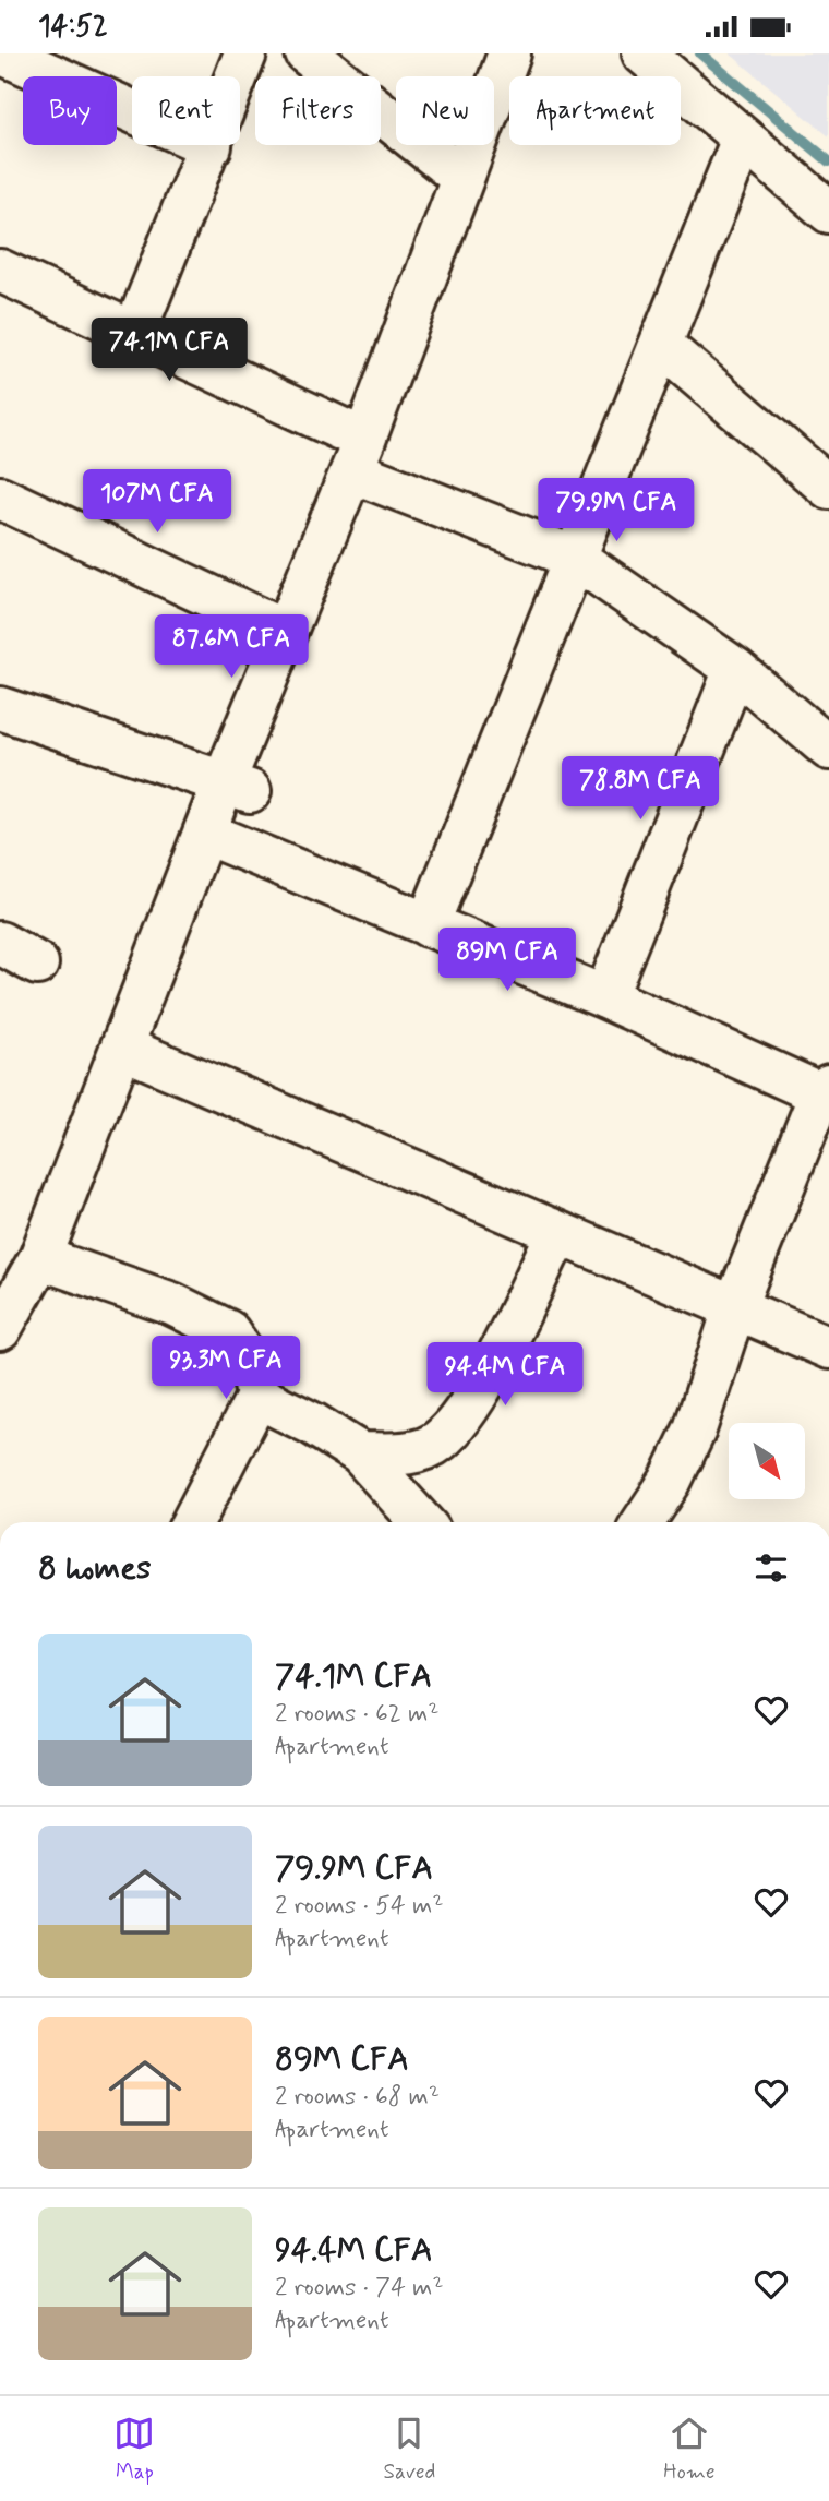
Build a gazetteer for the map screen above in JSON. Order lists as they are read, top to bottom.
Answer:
{
  "north": "bottom right",
  "page": {
    "status": "14:52",
    "chip": [
      "Buy",
      "Rent",
      "Filters",
      "New",
      "Apartment"
    ],
    "price": [
      "74.1M CFA",
      "107M CFA",
      "79.9M CFA",
      "87.6M CFA",
      "78.8M CFA",
      "89M CFA",
      "93.3M CFA",
      "94.4M CFA"
    ],
    "heading": "8 homes",
    "list": [
      {
        "name": "74.1M CFA",
        "note": "2 rooms · 62 m² · Apartment"
      },
      {
        "name": "79.9M CFA",
        "note": "2 rooms · 54 m² · Apartment"
      },
      {
        "name": "89M CFA",
        "note": "2 rooms · 68 m² · Apartment"
      },
      {
        "name": "94.4M CFA",
        "note": "2 rooms · 74 m² · Apartment"
      }
    ],
    "tabs": ["Map", "Saved", "Home"]
  }
}
